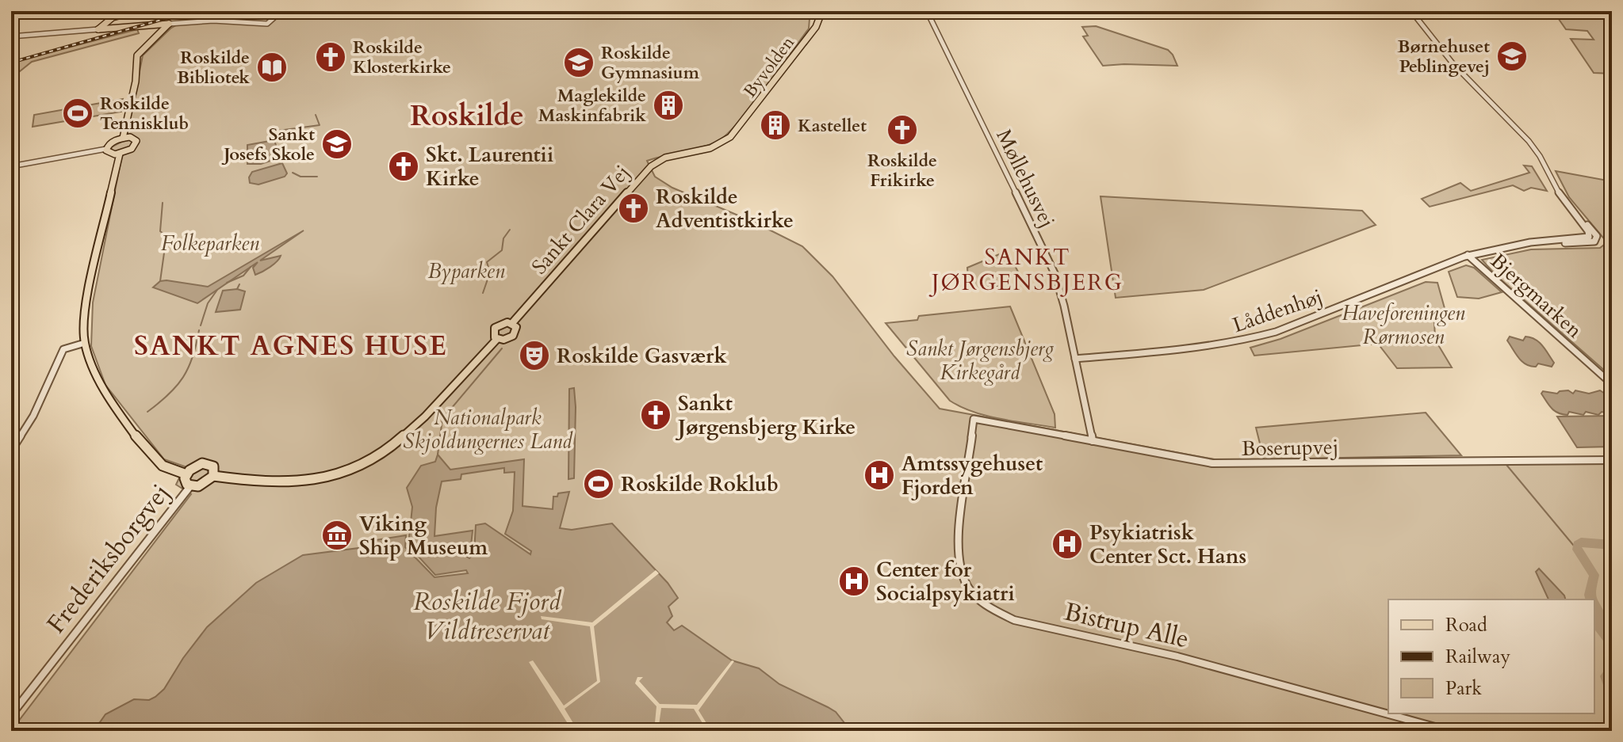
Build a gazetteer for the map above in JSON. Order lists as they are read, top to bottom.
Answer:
{
  "streets": {
    "main road": ["Byvolden", "Sankt Clara Vej"],
    "street": [
      "Møllehusvej",
      "Bjergmarken",
      "Låddenhøj",
      "Boserupvej",
      "Frederiksborgvej",
      "Bistrup Alle"
    ]
  },
  "crossings": [
    ["Byvolden", "Sankt Clara Vej"],
    ["Møllehusvej", "Låddenhøj"],
    ["Møllehusvej", "Boserupvej"],
    ["Bjergmarken", "Låddenhøj"],
    ["Boserupvej", "Bistrup Alle"]
  ],
  "districts": ["Roskilde", "SANKT JØRGENSBJERG", "SANKT AGNES HUSE"],
  "parks": [
    "Folkeparken",
    "Byparken",
    "Haveforeningen Rørmosen",
    "Sankt Jørgensbjerg Kirkegård",
    "Nationalpark Skjoldungernes Land",
    "Roskilde Fjord Vildtreservat"
  ],
  "places": {
    "school or university": ["Børnehuset Peblingevej", "Roskilde Gymnasium", "Sankt Josefs Skole"],
    "church": [
      "Roskilde Klosterkirke",
      "Roskilde Frikirke",
      "Skt. Laurentii Kirke",
      "Roskilde Adventistkirke",
      "Sankt Jørgensbjerg Kirke"
    ],
    "library": ["Roskilde Bibliotek"],
    "building": ["Maglekilde Maskinfabrik", "Kastellet"],
    "sports": ["Roskilde Tennisklub", "Roskilde Roklub"],
    "theatre": ["Roskilde Gasværk"],
    "hospital": ["Amtssygehuset Fjorden", "Psykiatrisk Center Sct. Hans", "Center for Socialpsykiatri"],
    "museum": ["Viking Ship Museum"]
  },
  "legend": ["Road", "Railway", "Park"]
}
